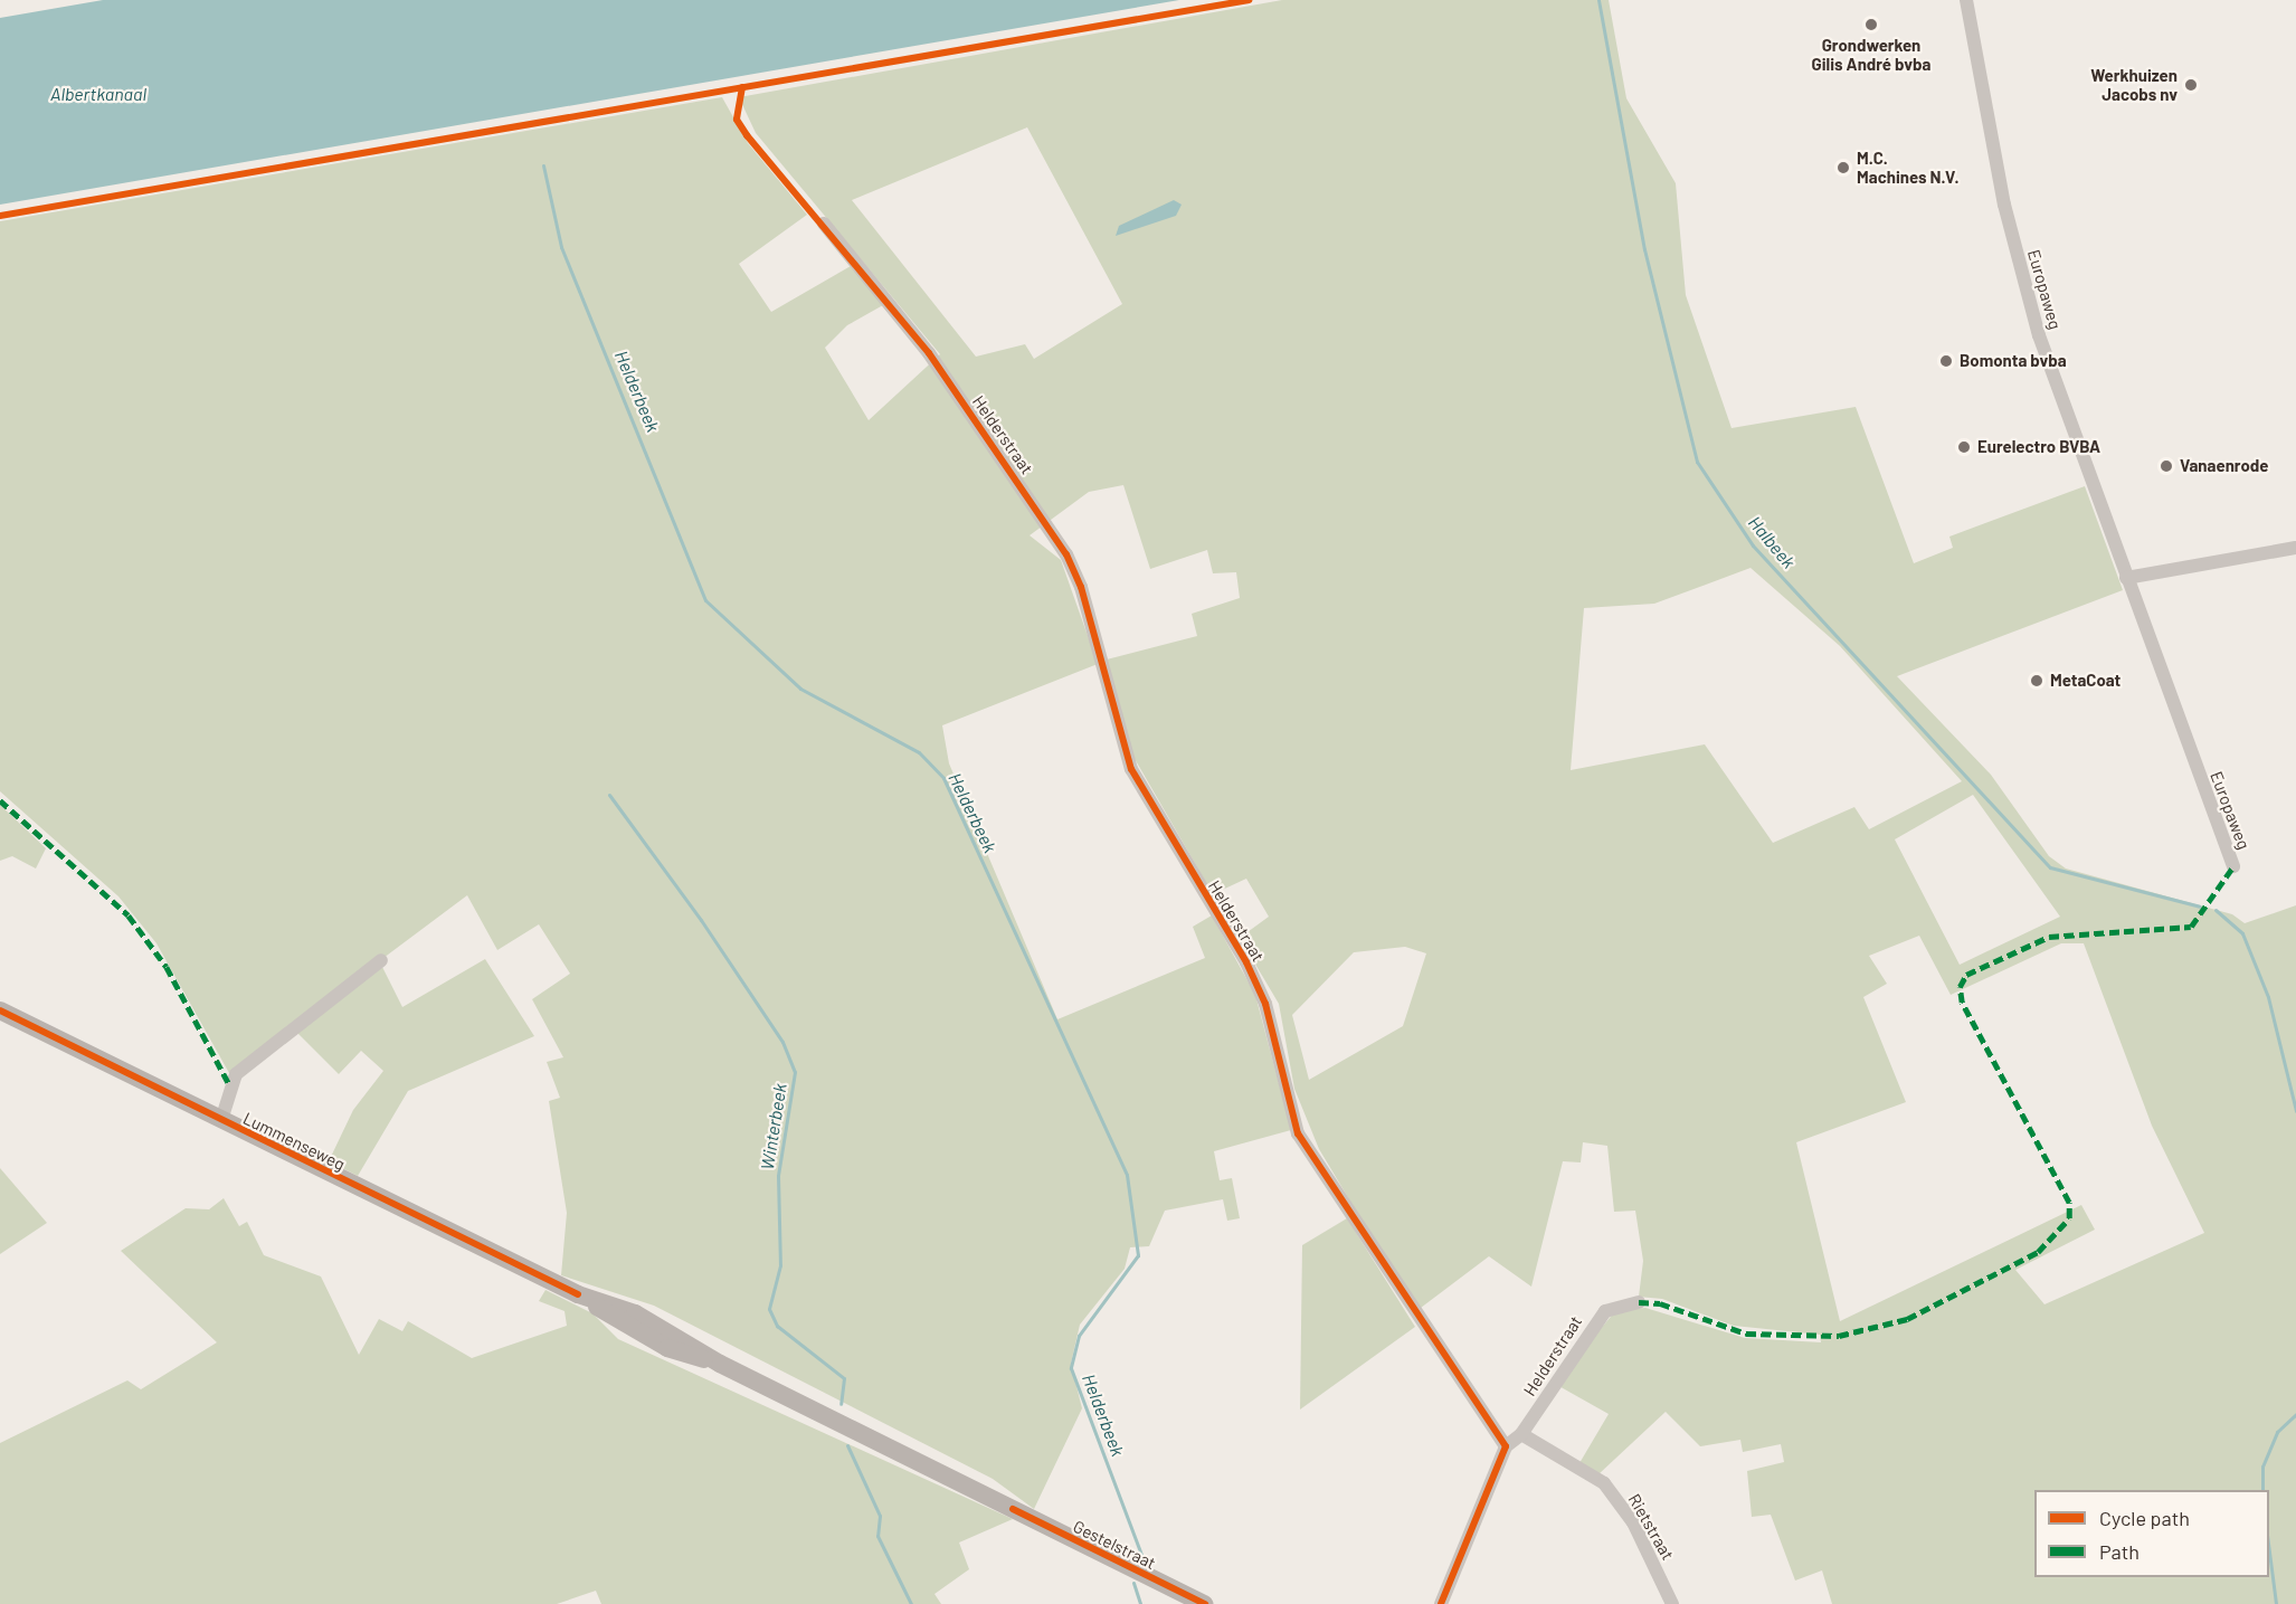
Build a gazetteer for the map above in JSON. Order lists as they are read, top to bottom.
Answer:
{
  "streets": {
    "main road": ["Lummenseweg", "Gestelstraat"],
    "street": ["Europaweg", "Helderstraat", "Rietstraat"]
  },
  "crossings": [
    ["Helderstraat", "Rietstraat"],
    ["Lummenseweg", "Gestelstraat"]
  ],
  "water": [
    "Albertkanaal",
    "Helderbeek",
    "Halbeek",
    "Winterbeek"
  ],
  "places": [
    "Grondwerken Gilis André bvba",
    "Werkhuizen Jacobs nv",
    "M.C. Machines N.V.",
    "Bomonta bvba",
    "Eurelectro BVBA",
    "Vanaenrode",
    "MetaCoat"
  ],
  "legend": ["Cycle path", "Path"]
}
